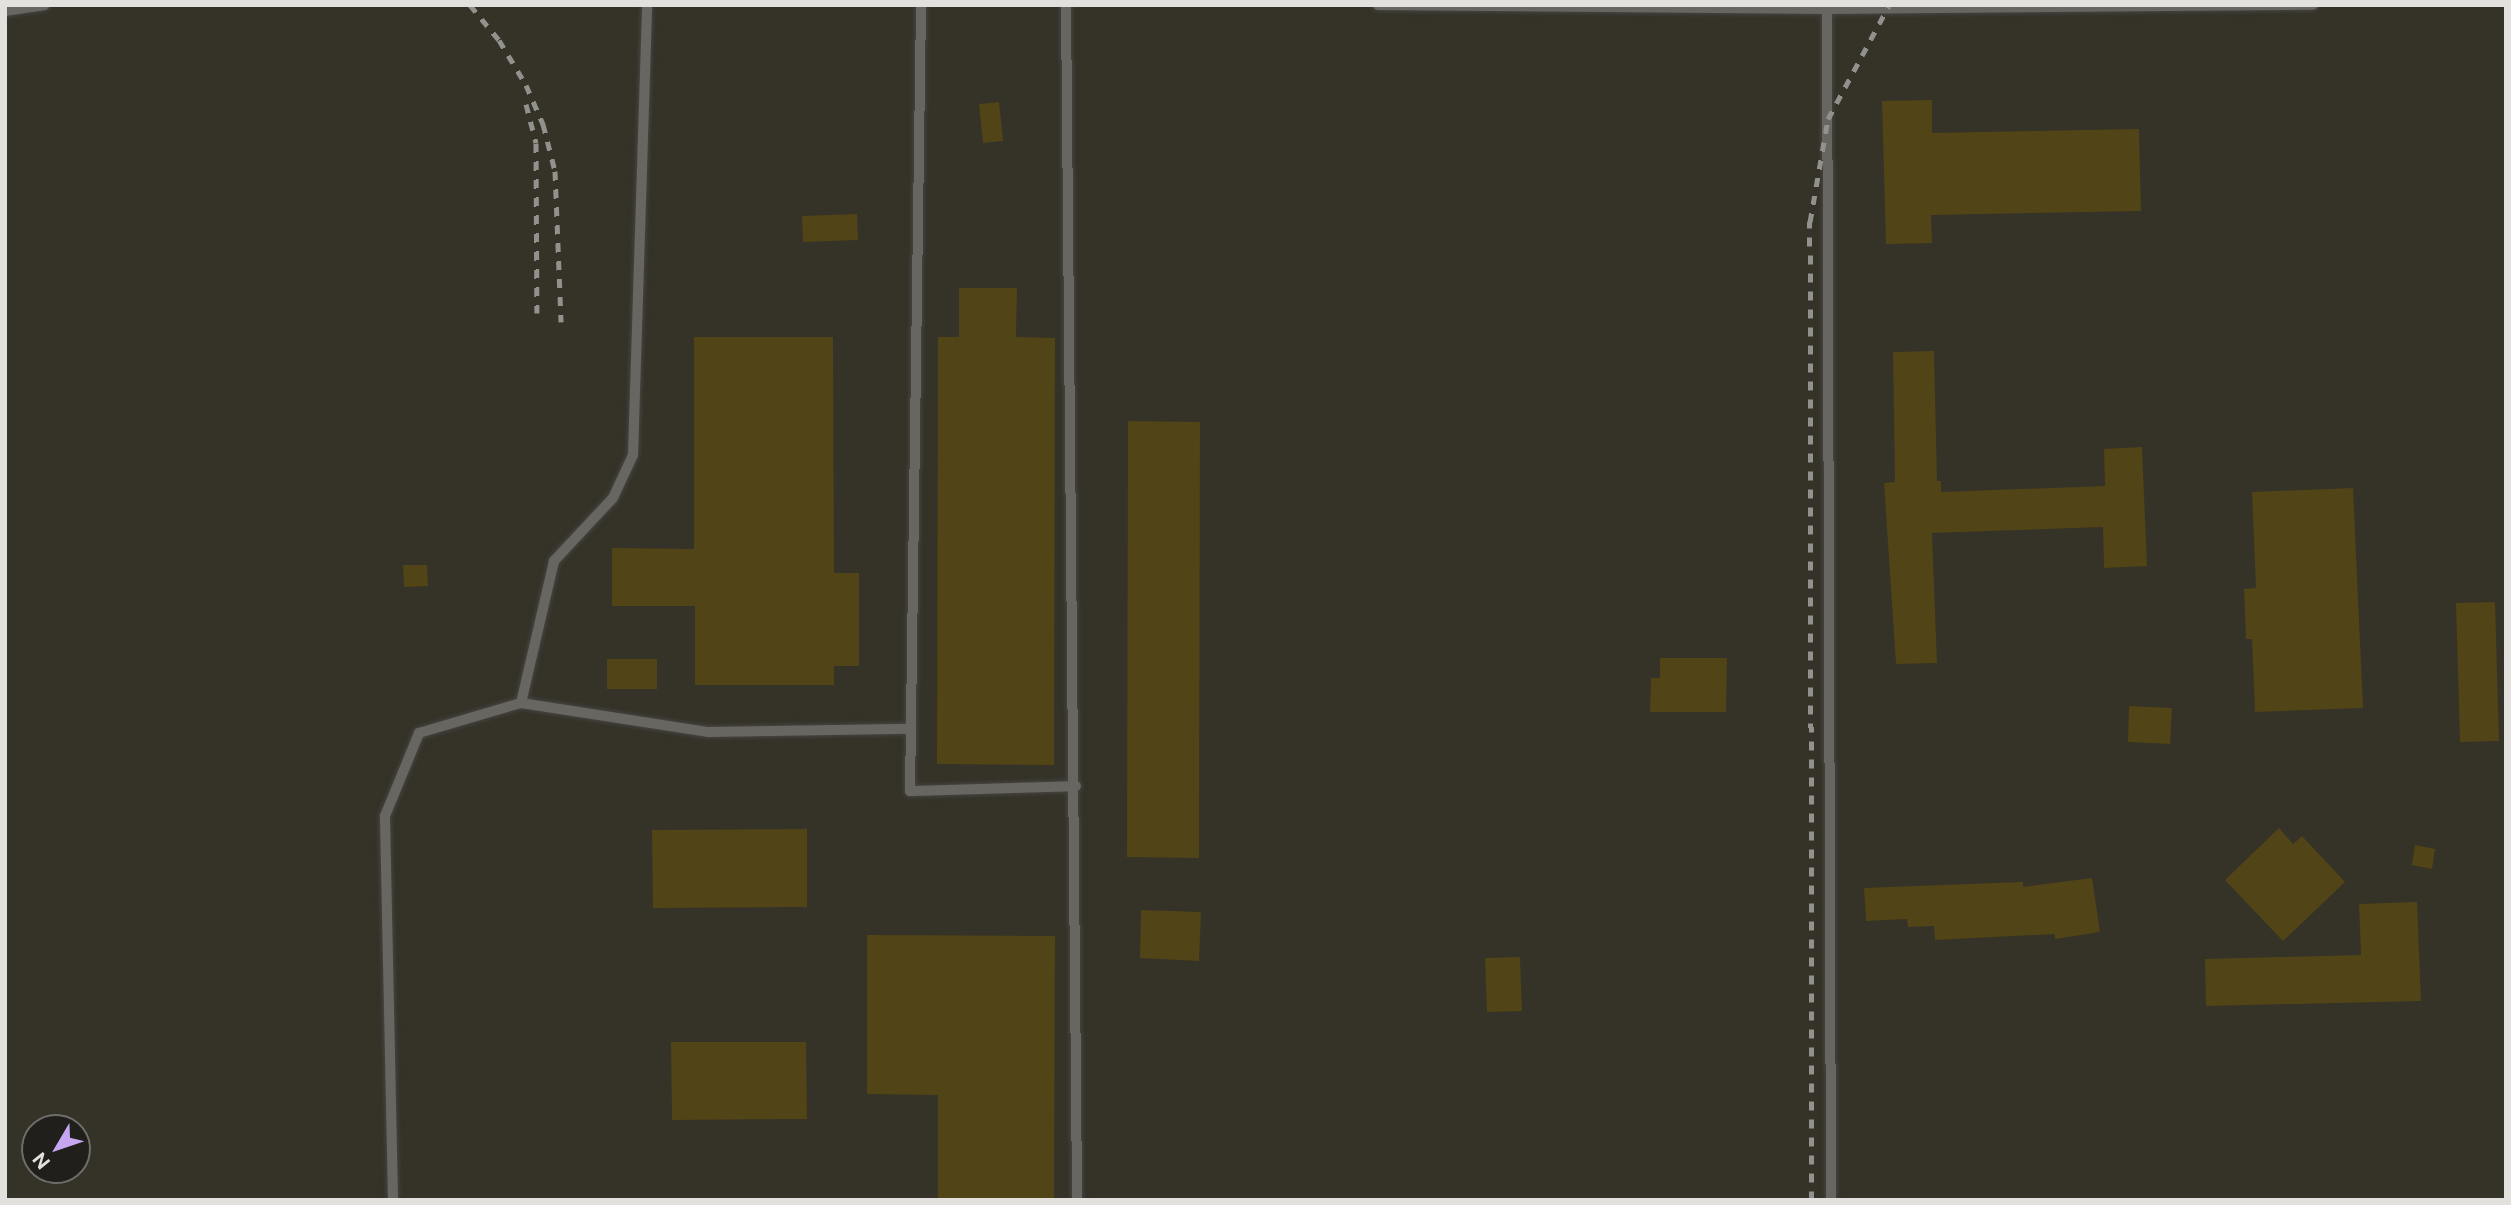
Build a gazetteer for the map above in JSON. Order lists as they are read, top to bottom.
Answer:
{
  "north": "bottom left"
}
